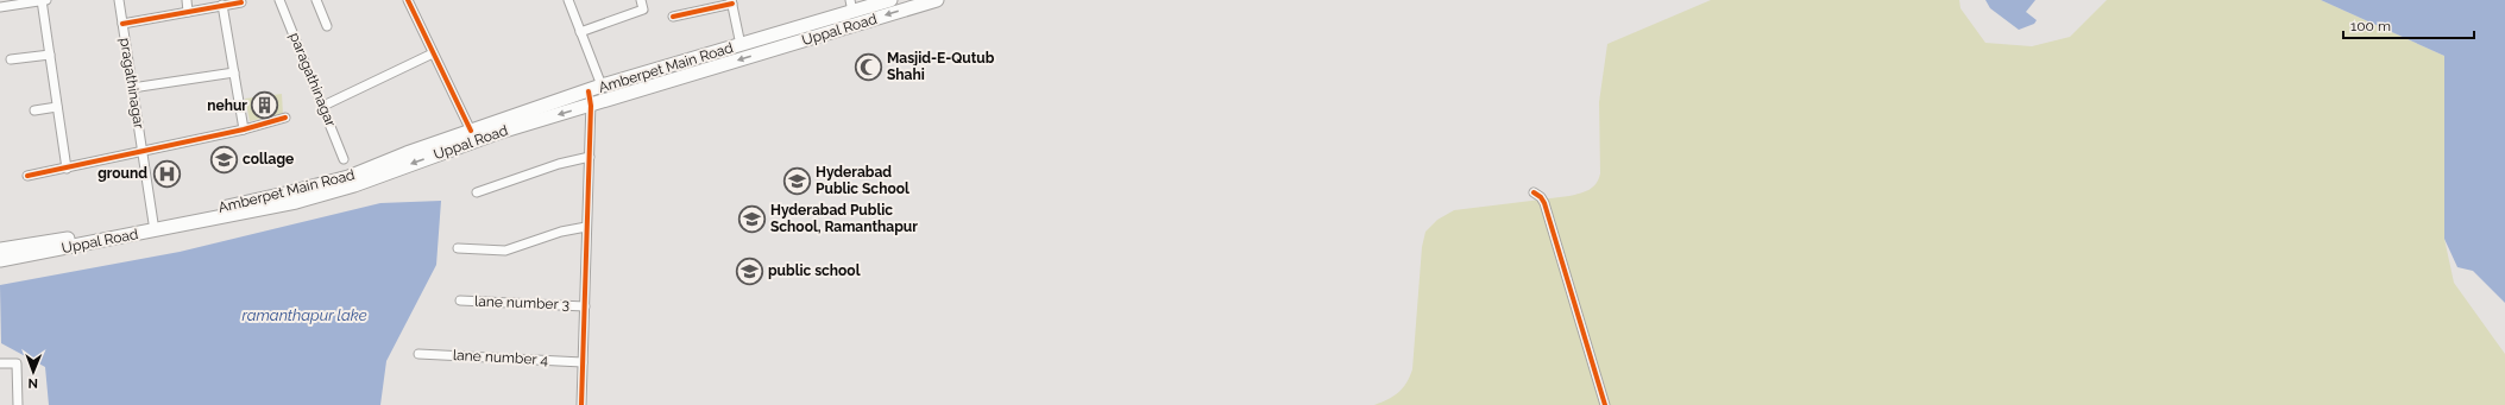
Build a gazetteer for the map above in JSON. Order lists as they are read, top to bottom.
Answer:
{
  "streets": {
    "highway": ["Uppal Road", "Amberpet Main Road"],
    "street": [
      "paragathinagar",
      "pragathinagar",
      "lane number 3",
      "lane number 4"
    ]
  },
  "crossings": [
    ["Uppal Road", "Amberpet Main Road"],
    ["Amberpet Main Road", "pragathinagar"]
  ],
  "one_way": ["Uppal Road"],
  "water": ["ramanthapur lake"],
  "places": {
    "mosque": ["Masjid-E-Qutub Shahi"],
    "building": ["nehur"],
    "school or university": [
      "collage",
      "Hyderabad Public School",
      "Hyderabad Public School, Ramanthapur",
      "public school"
    ],
    "hospital": ["ground"]
  },
  "scale_bar": "100 m",
  "north": "bottom"
}
